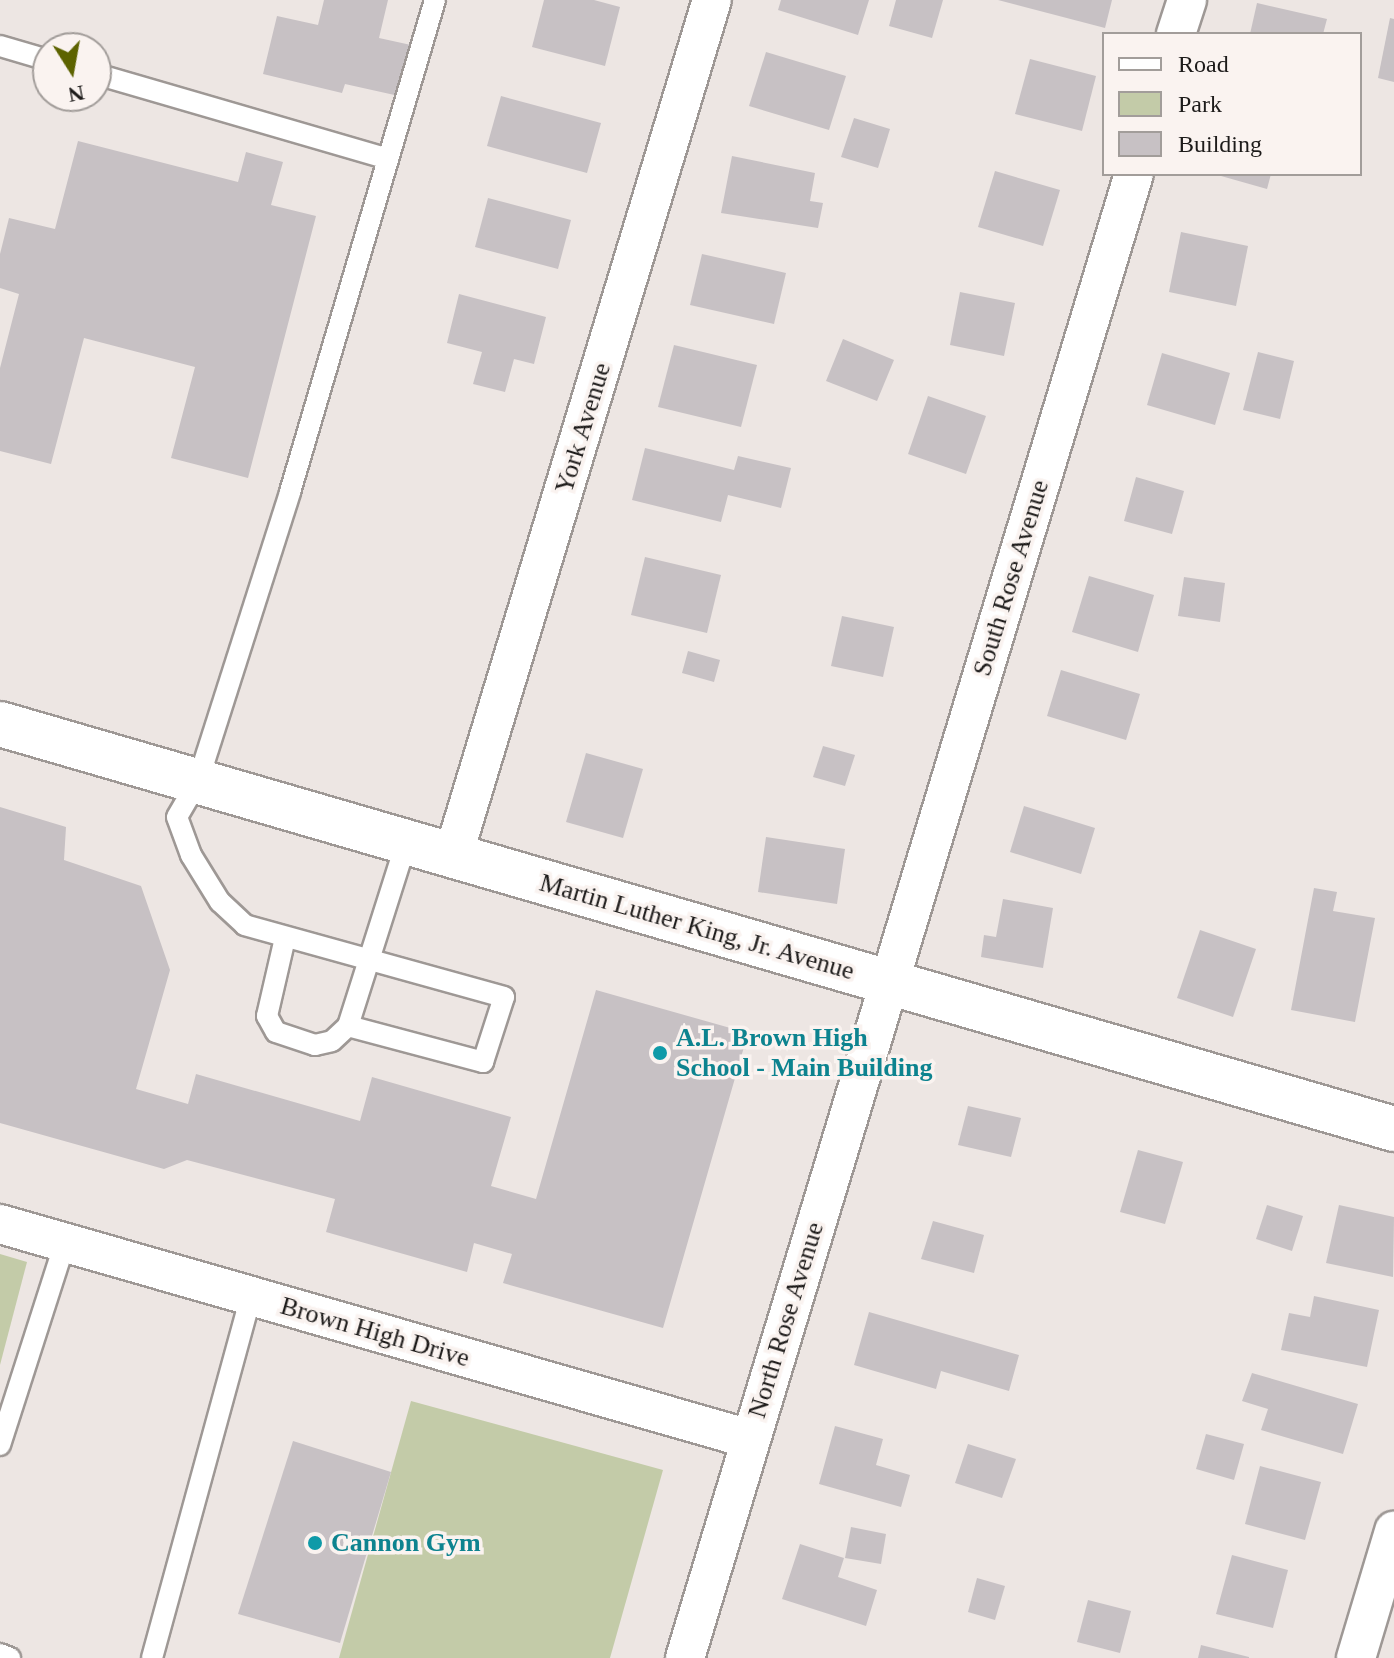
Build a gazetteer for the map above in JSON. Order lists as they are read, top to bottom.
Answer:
{
  "streets": {
    "main road": ["Martin Luther King, Jr. Avenue"],
    "street": [
      "York Avenue",
      "South Rose Avenue",
      "North Rose Avenue",
      "Brown High Drive"
    ]
  },
  "crossings": [
    ["York Avenue", "Martin Luther King, Jr. Avenue"],
    ["South Rose Avenue", "Martin Luther King, Jr. Avenue"],
    ["South Rose Avenue", "North Rose Avenue"],
    ["Martin Luther King, Jr. Avenue", "North Rose Avenue"],
    ["North Rose Avenue", "Brown High Drive"]
  ],
  "places": ["A.L. Brown High School - Main Building", "Cannon Gym"],
  "legend": ["Road", "Park", "Building"],
  "north": "bottom"
}
